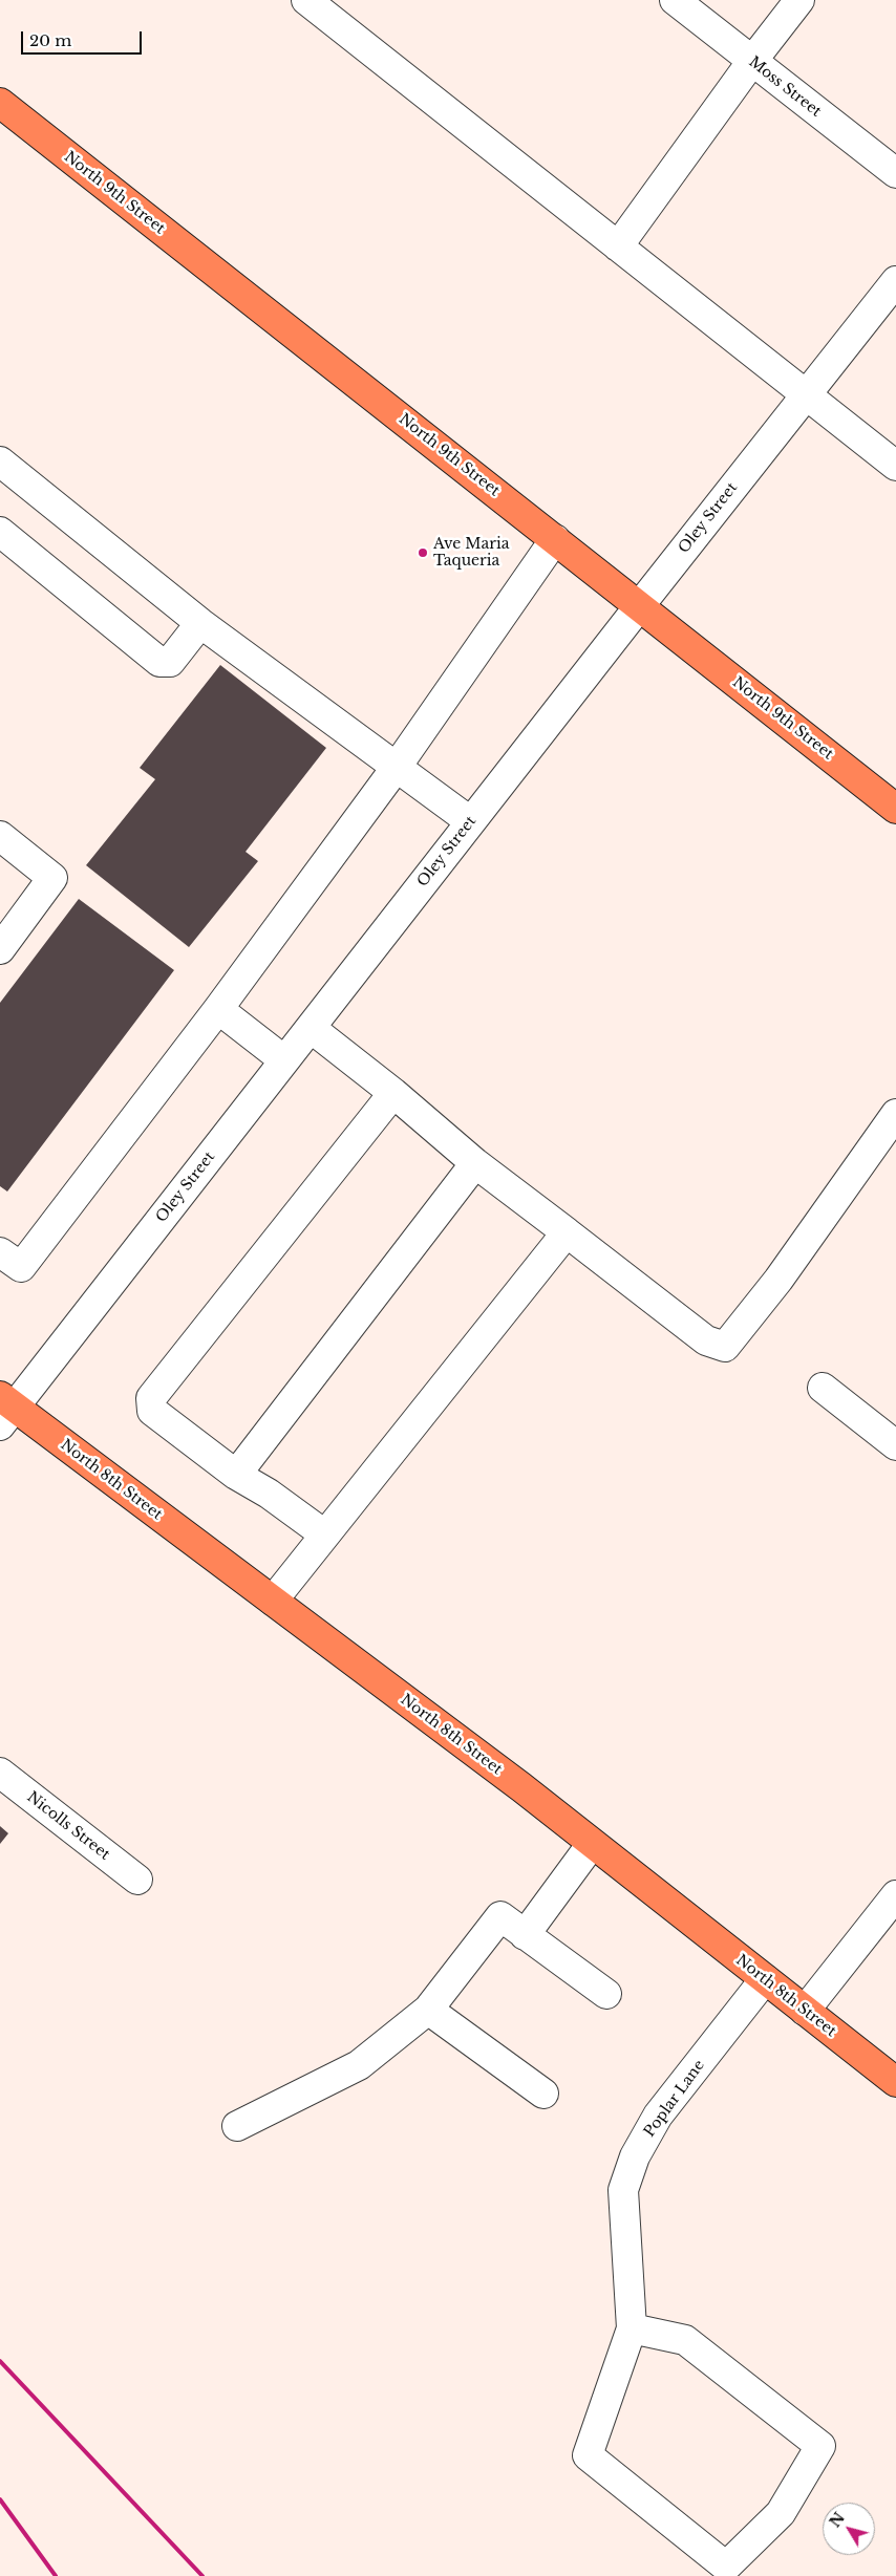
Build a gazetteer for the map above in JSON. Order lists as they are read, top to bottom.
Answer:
{
  "streets": {
    "main road": ["North 9th Street", "North 8th Street"],
    "street": [
      "Moss Street",
      "Oley Street",
      "Nicolls Street",
      "Poplar Lane"
    ]
  },
  "crossings": [
    ["North 9th Street", "Oley Street"],
    ["Oley Street", "North 8th Street"],
    ["North 8th Street", "Poplar Lane"]
  ],
  "places": ["Ave Maria Taqueria"],
  "scale_bar": "20 m",
  "north": "top left"
}
